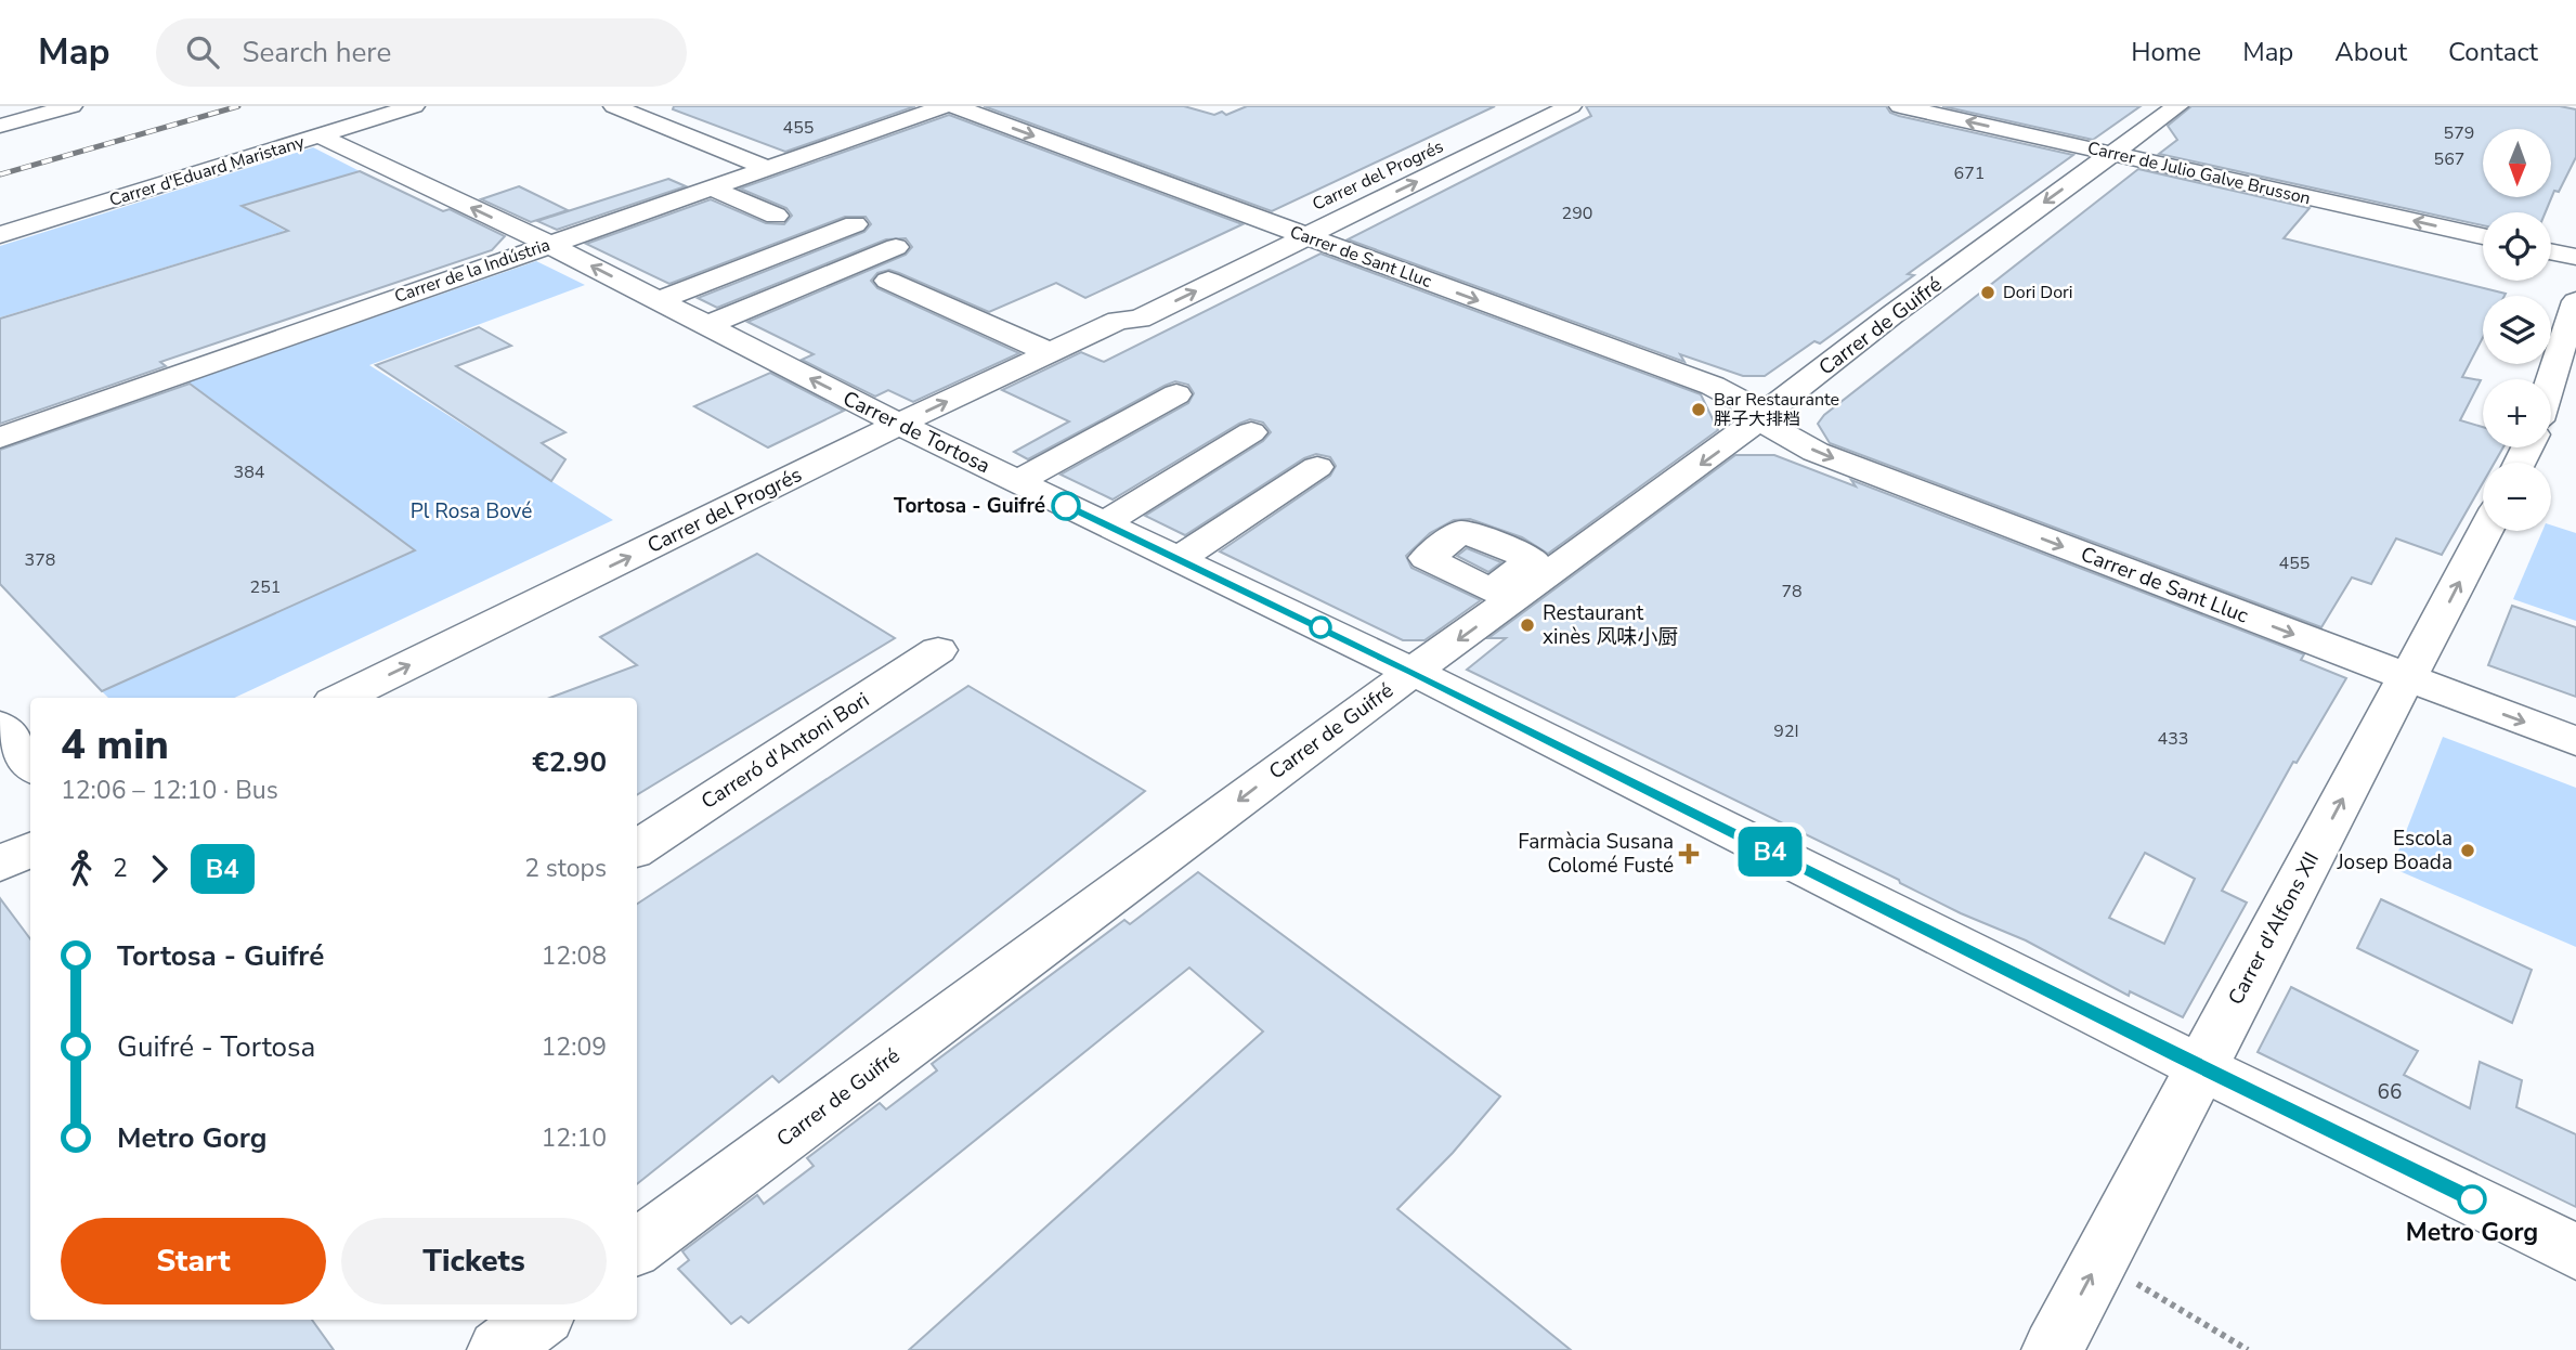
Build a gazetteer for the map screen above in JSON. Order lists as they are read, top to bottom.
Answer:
{
  "streets": {
    "street": [
      "Carrer d'Eduard Maristany",
      "Carrer de Julio Galve Brusson",
      "Carrer del Progrés",
      "Carrer de Sant Lluc",
      "Carrer de la Indústria",
      "Carrer de Guifré",
      "Carrer de Tortosa",
      "Carreró d'Antoni Bori",
      "Carrer d'Alfons XII"
    ]
  },
  "crossings": [
    ["Carrer d'Eduard Maristany", "Carrer de Tortosa"],
    ["Carrer de Julio Galve Brusson", "Carrer de Guifré"],
    ["Carrer del Progrés", "Carrer de Sant Lluc"],
    ["Carrer del Progrés", "Carrer de Tortosa"],
    ["Carrer de Sant Lluc", "Carrer de Guifré"],
    ["Carrer de Sant Lluc", "Carrer d'Alfons XII"],
    ["Carrer de la Indústria", "Carrer de Tortosa"],
    ["Carrer de Guifré", "Carrer de Tortosa"],
    ["Carrer de Tortosa", "Carrer d'Alfons XII"]
  ],
  "one_way": [
    "Carrer de Julio Galve Brusson",
    "Carrer de Sant Lluc",
    "Carrer de Guifré",
    "Carrer d'Alfons XII"
  ],
  "parks": ["Pl Rosa Bové"],
  "places": {
    "other": [
      "Dori Dori",
      "Bar Restaurante 胖子大排档",
      "Tortosa - Guifré",
      "Restaurant xinès 风味小厨",
      "Escola Josep Boada",
      "Metro Gorg"
    ],
    "health": ["Farmàcia Susana Colomé Fusté"]
  },
  "lines": ["bus line B4"],
  "house_numbers": [
    "455",
    "579",
    "567",
    "671",
    "290",
    "384",
    "378",
    "455",
    "251",
    "78",
    "92I",
    "433",
    "66"
  ],
  "north": "bottom",
  "page": {
    "header": "Map",
    "search": "Search here",
    "nav": [
      "Home",
      "Map",
      "About",
      "Contact"
    ],
    "on_map": "B4",
    "map_buttons": ["+", "−"],
    "heading": ["4 min", "12:06 – 12:10 · Bus", "€2.90"],
    "legs": ["2", "B4", "2 stops"],
    "list": [
      {
        "name": "Tortosa - Guifré",
        "value": "12:08"
      },
      {
        "name": "Guifré - Tortosa",
        "value": "12:09"
      },
      {
        "name": "Metro Gorg",
        "value": "12:10"
      }
    ],
    "buttons": ["Start", "Tickets"]
  }
}
